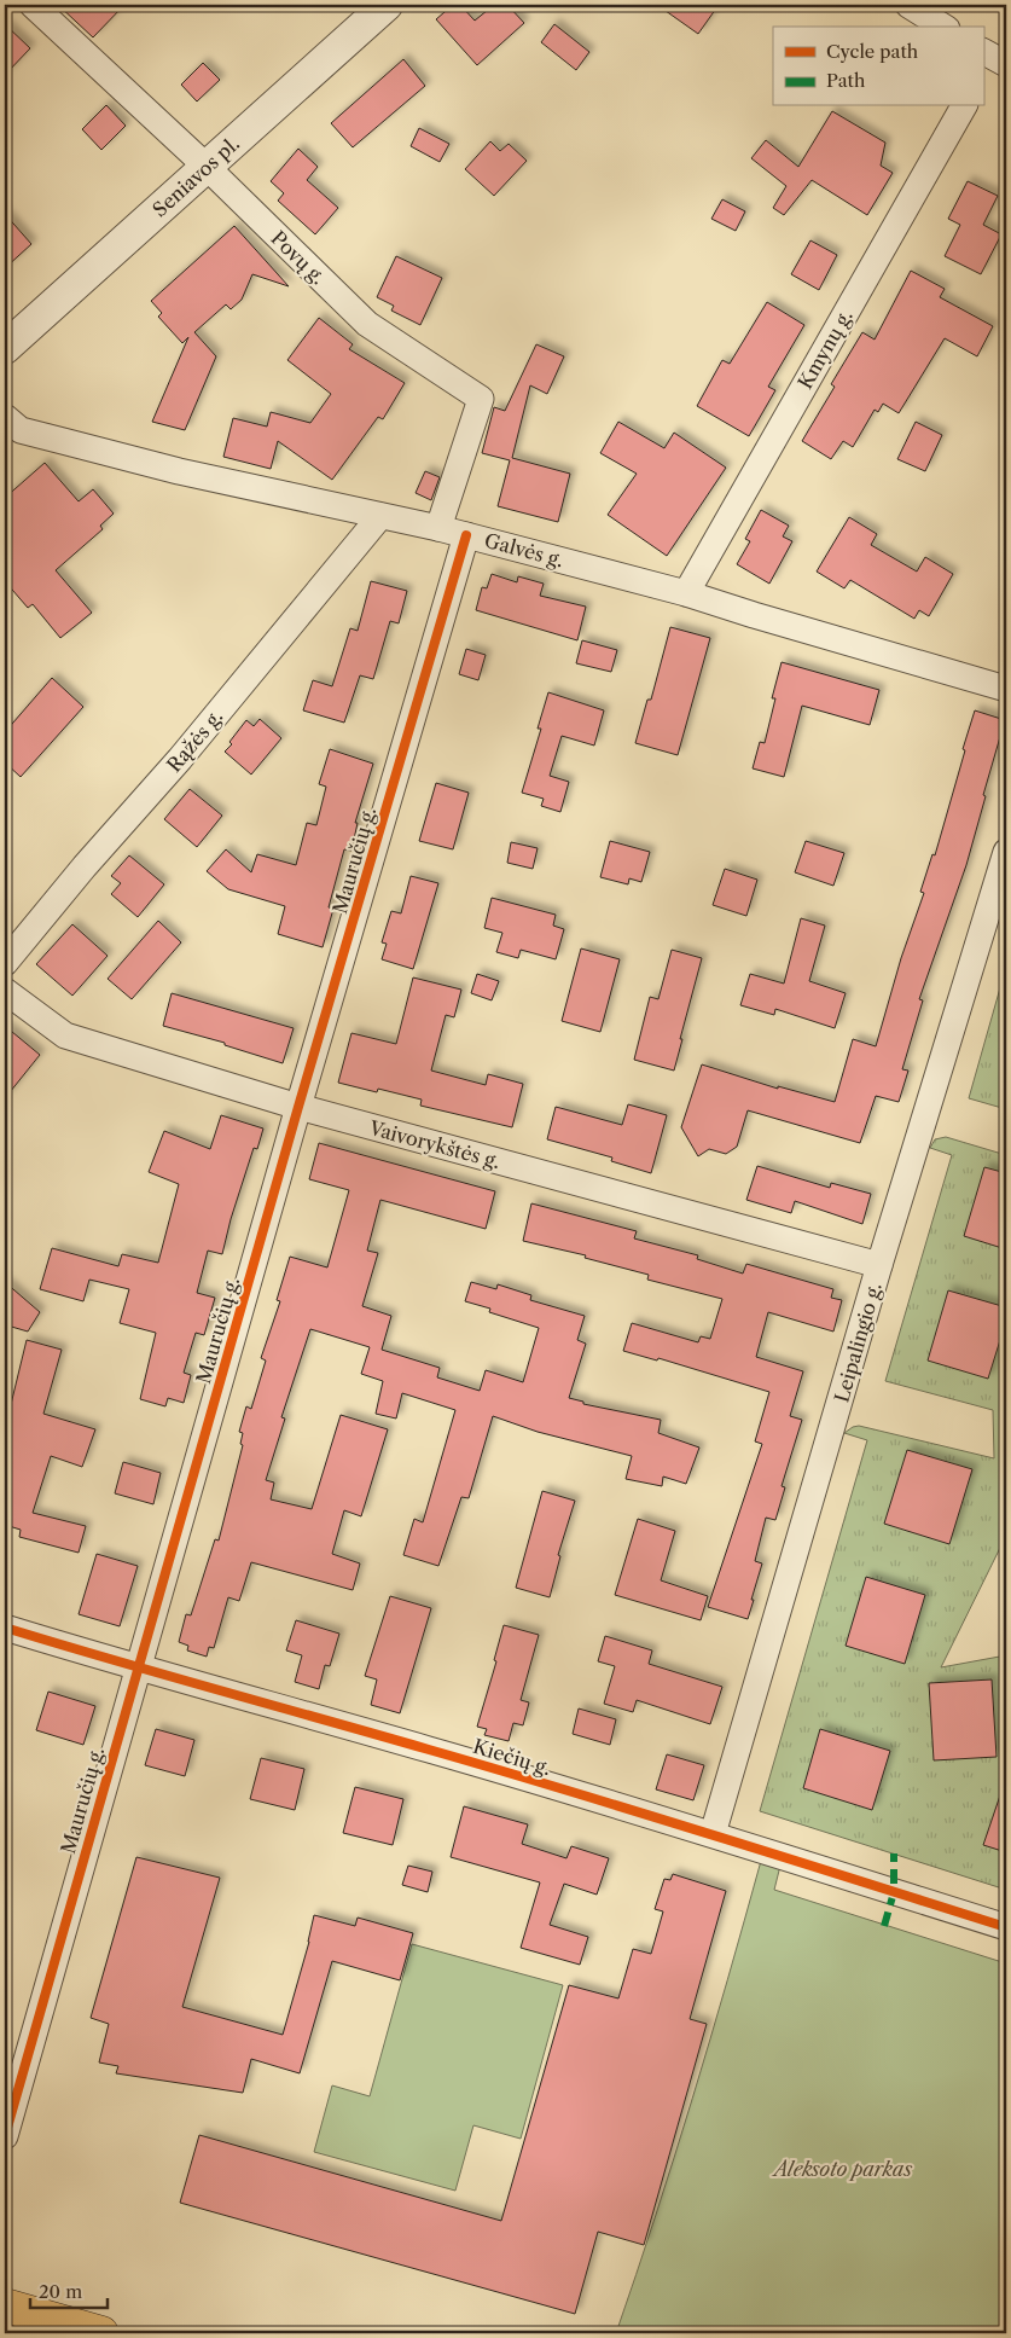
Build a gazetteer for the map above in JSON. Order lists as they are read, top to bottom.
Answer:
{
  "streets": {
    "street": [
      "Seniavos pl.",
      "Povų g.",
      "Kmynų g.",
      "Galvės g.",
      "Rąžės g.",
      "Mauručių g.",
      "Vaivorykštės g.",
      "Leipalingio g.",
      "Kiečių g."
    ]
  },
  "crossings": [
    ["Seniavos pl.", "Povų g."],
    ["Povų g.", "Galvės g."],
    ["Kmynų g.", "Galvės g."],
    ["Galvės g.", "Rąžės g."],
    ["Galvės g.", "Mauručių g."],
    ["Mauručių g.", "Vaivorykštės g."],
    ["Mauručių g.", "Kiečių g."],
    ["Vaivorykštės g.", "Leipalingio g."],
    ["Leipalingio g.", "Kiečių g."]
  ],
  "parks": ["Aleksoto parkas"],
  "legend": ["Cycle path", "Path"],
  "scale_bar": "20 m"
}
